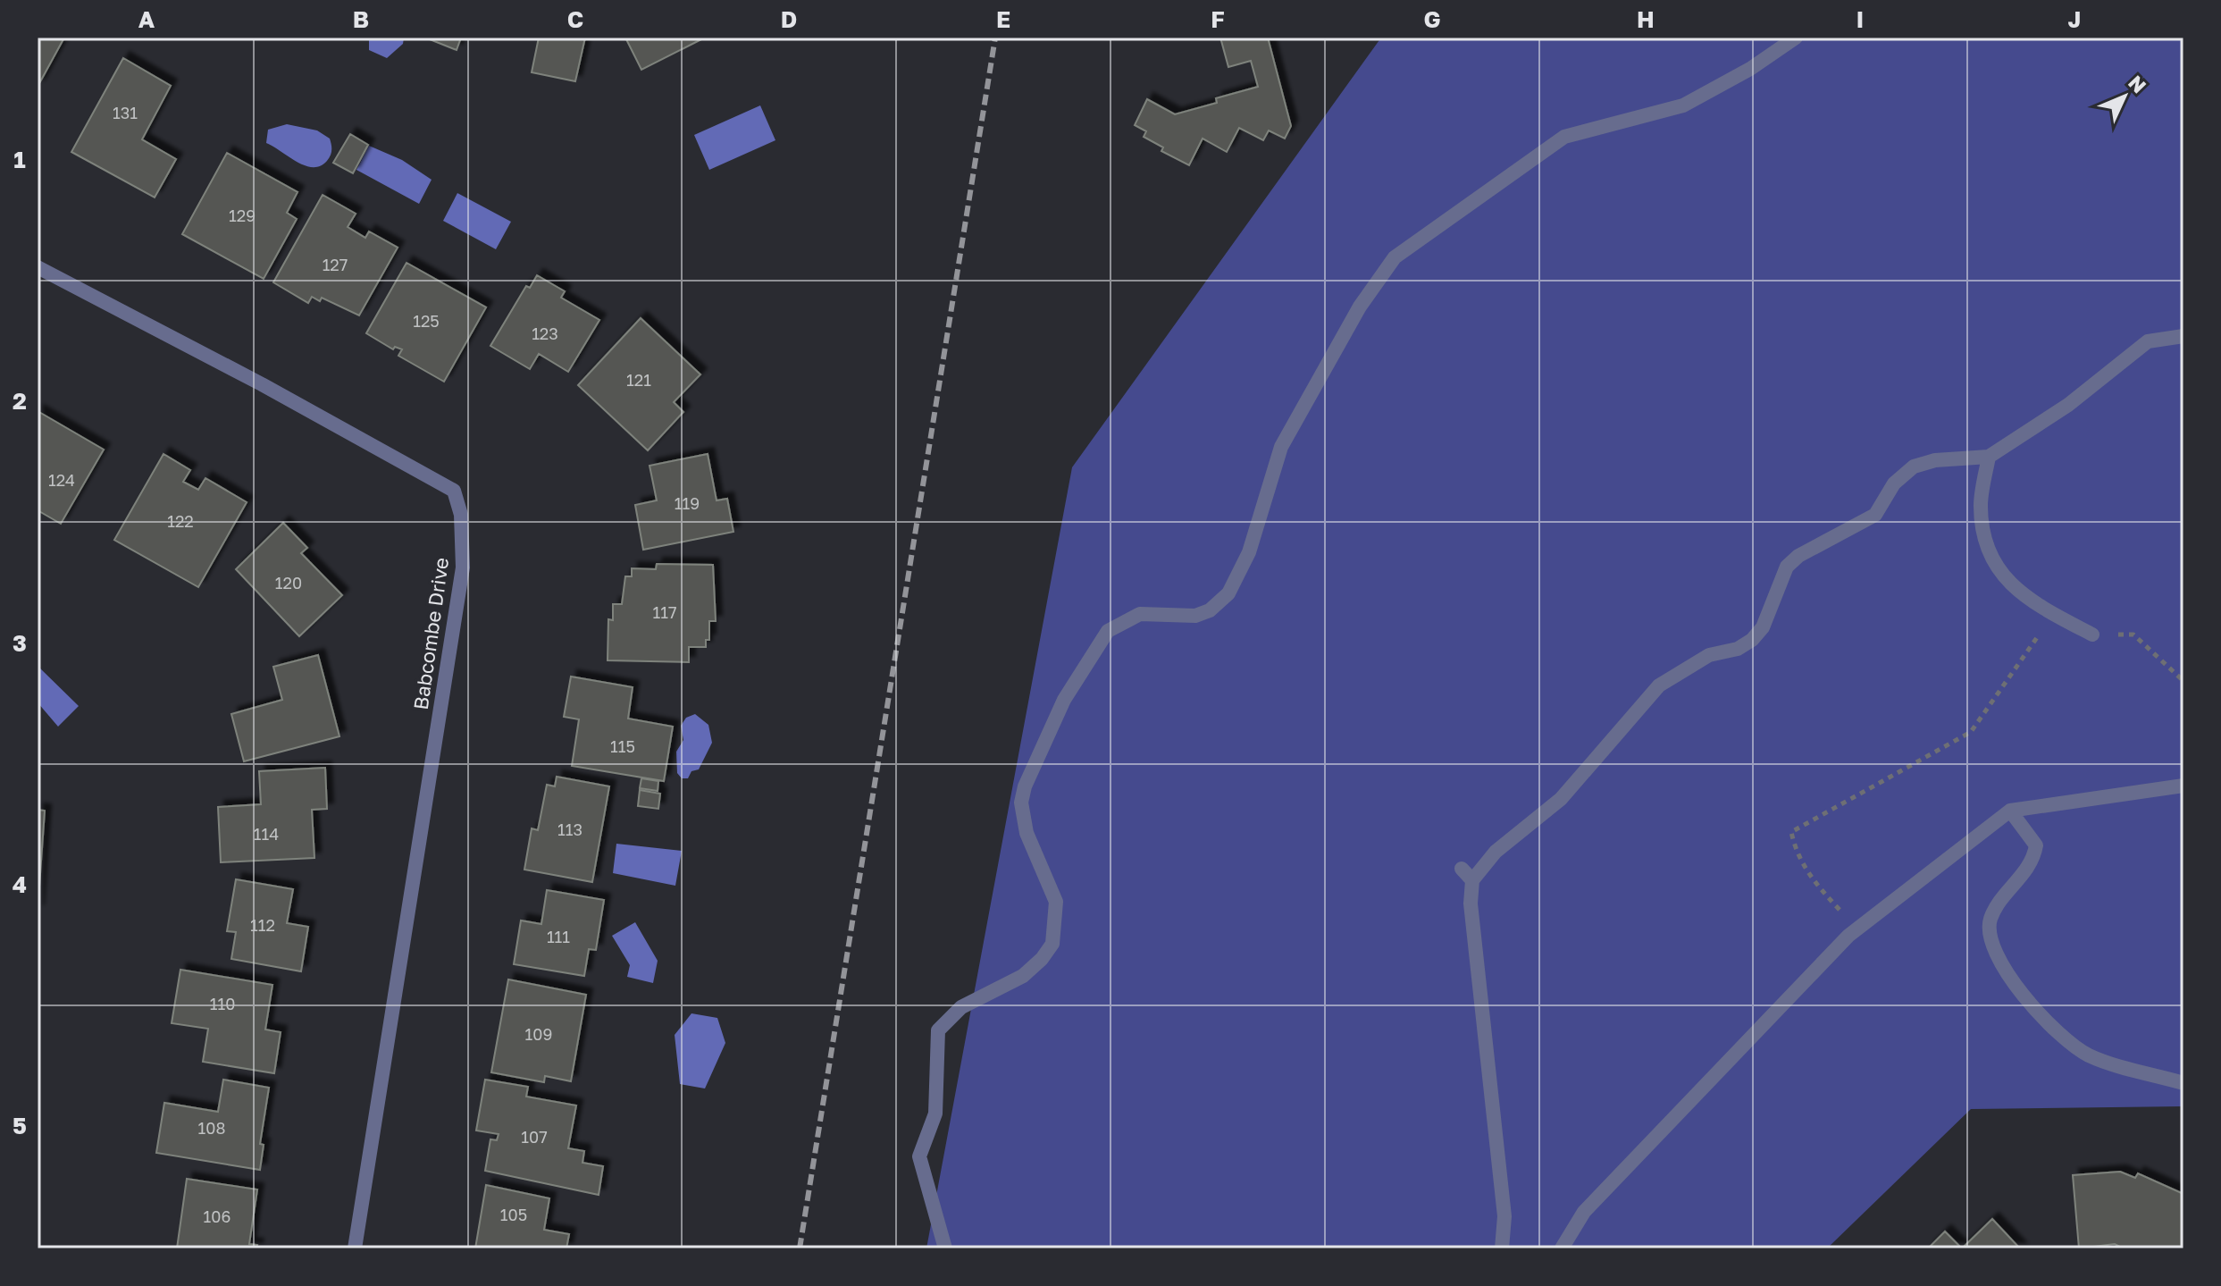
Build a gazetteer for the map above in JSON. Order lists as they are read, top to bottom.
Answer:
{
  "streets": {
    "street": ["Babcombe Drive"]
  },
  "house_numbers": [
    "131",
    "129",
    "127",
    "125",
    "123",
    "121",
    "124",
    "119",
    "122",
    "120",
    "117",
    "115",
    "113",
    "114",
    "112",
    "111",
    "110",
    "109",
    "108",
    "107",
    "105",
    "106"
  ],
  "north": "top right",
  "grid": {
    "columns": [
      "A",
      "B",
      "C",
      "D",
      "E",
      "F",
      "G",
      "H",
      "I",
      "J"
    ],
    "rows": [
      "1",
      "2",
      "3",
      "4",
      "5"
    ]
  }
}
